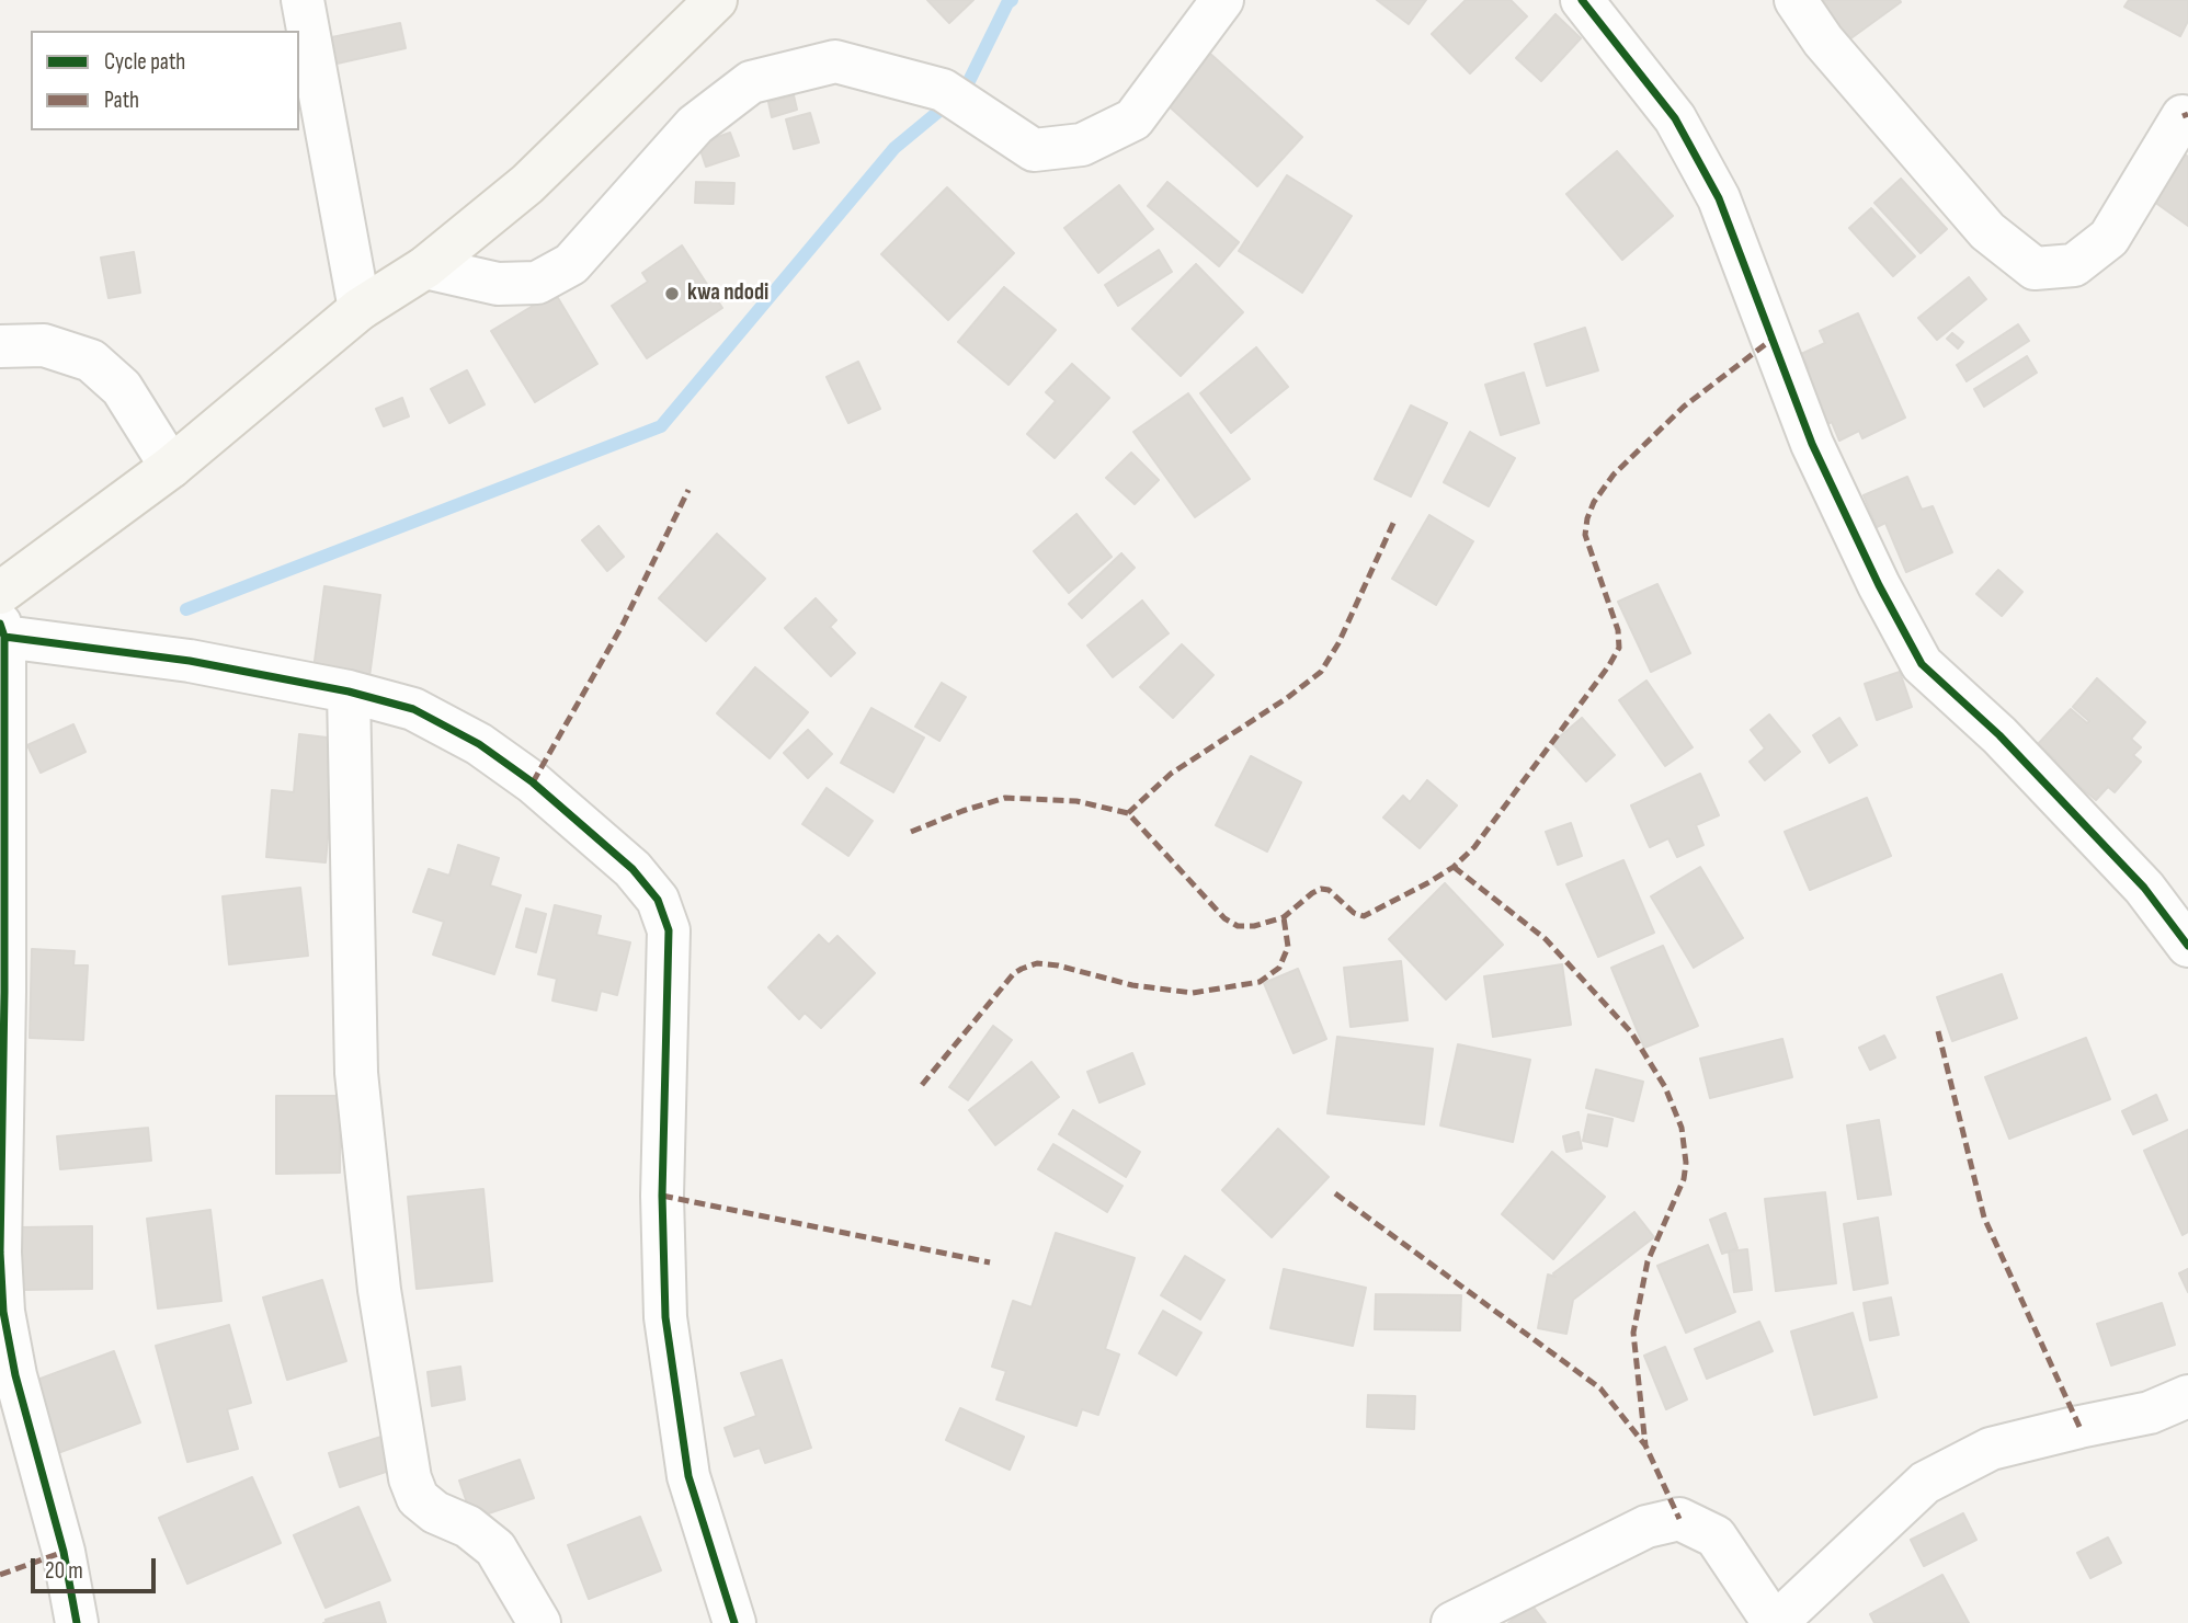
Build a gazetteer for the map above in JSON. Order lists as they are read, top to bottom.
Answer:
{
  "places": ["kwa ndodi"],
  "legend": ["Cycle path", "Path"],
  "scale_bar": "20 m"
}
